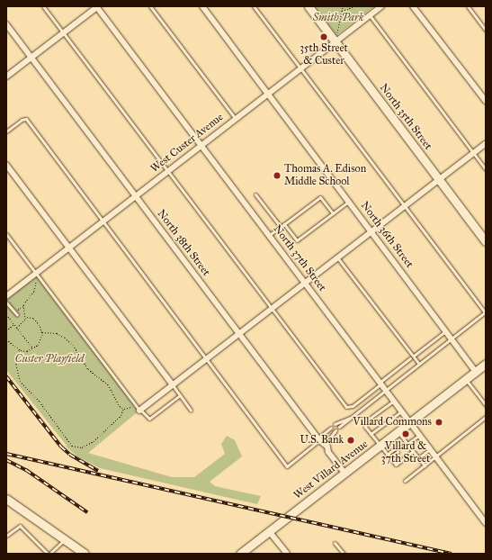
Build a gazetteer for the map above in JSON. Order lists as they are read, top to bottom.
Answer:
{
  "streets": {
    "street": [
      "North 35th Street",
      "West Custer Avenue",
      "North 36th Street",
      "North 38th Street",
      "North 37th Street",
      "West Villard Avenue"
    ]
  },
  "crossings": [
    ["North 35th Street", "West Custer Avenue"],
    ["West Custer Avenue", "North 36th Street"],
    ["West Custer Avenue", "North 38th Street"],
    ["West Custer Avenue", "North 37th Street"],
    ["North 36th Street", "West Villard Avenue"],
    ["North 38th Street", "West Villard Avenue"],
    ["North 37th Street", "West Villard Avenue"]
  ],
  "parks": ["Smith Park", "Custer Playfield"],
  "places": [
    "35th Street & Custer",
    "Thomas A. Edison Middle School",
    "Villard Commons",
    "Villard & 37th Street",
    "U.S. Bank"
  ]
}
